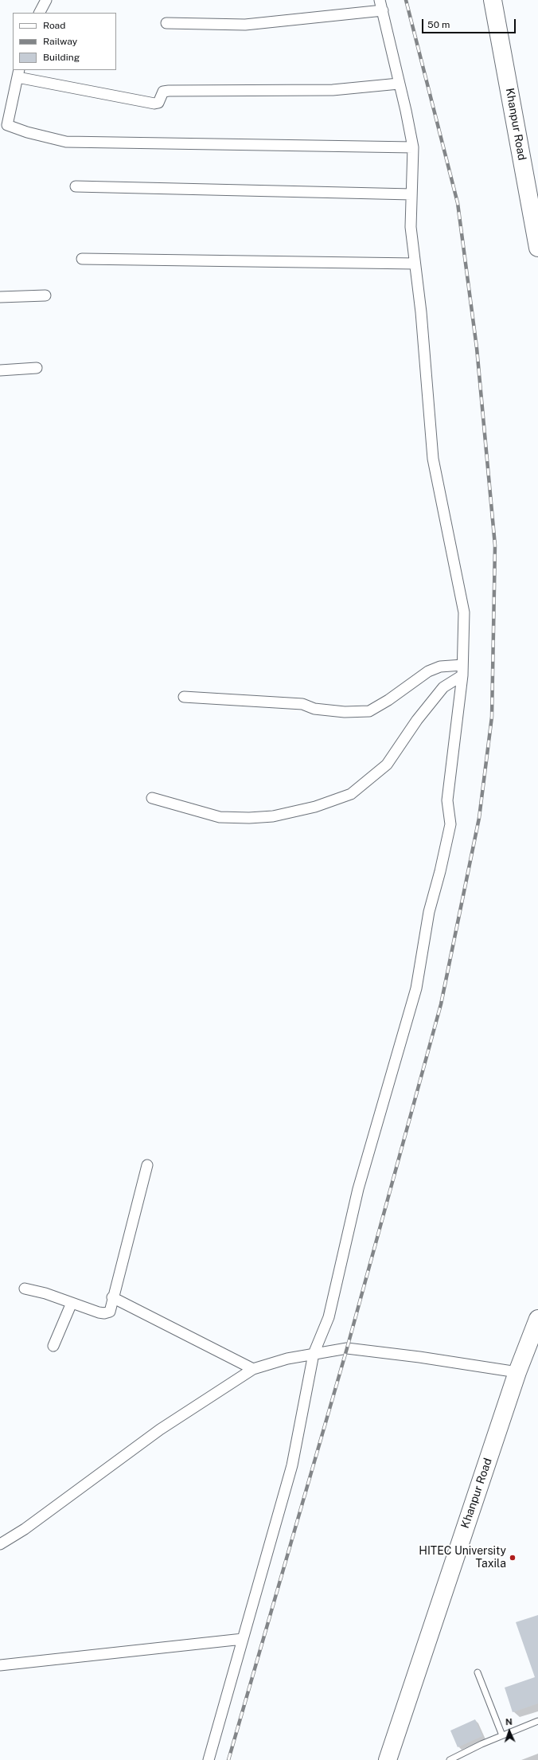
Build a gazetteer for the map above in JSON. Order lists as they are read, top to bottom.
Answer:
{
  "streets": {
    "highway": ["Khanpur Road"]
  },
  "places": ["HITEC University Taxila"],
  "legend": ["Road", "Railway", "Building"],
  "scale_bar": "50 m",
  "north": "top"
}
